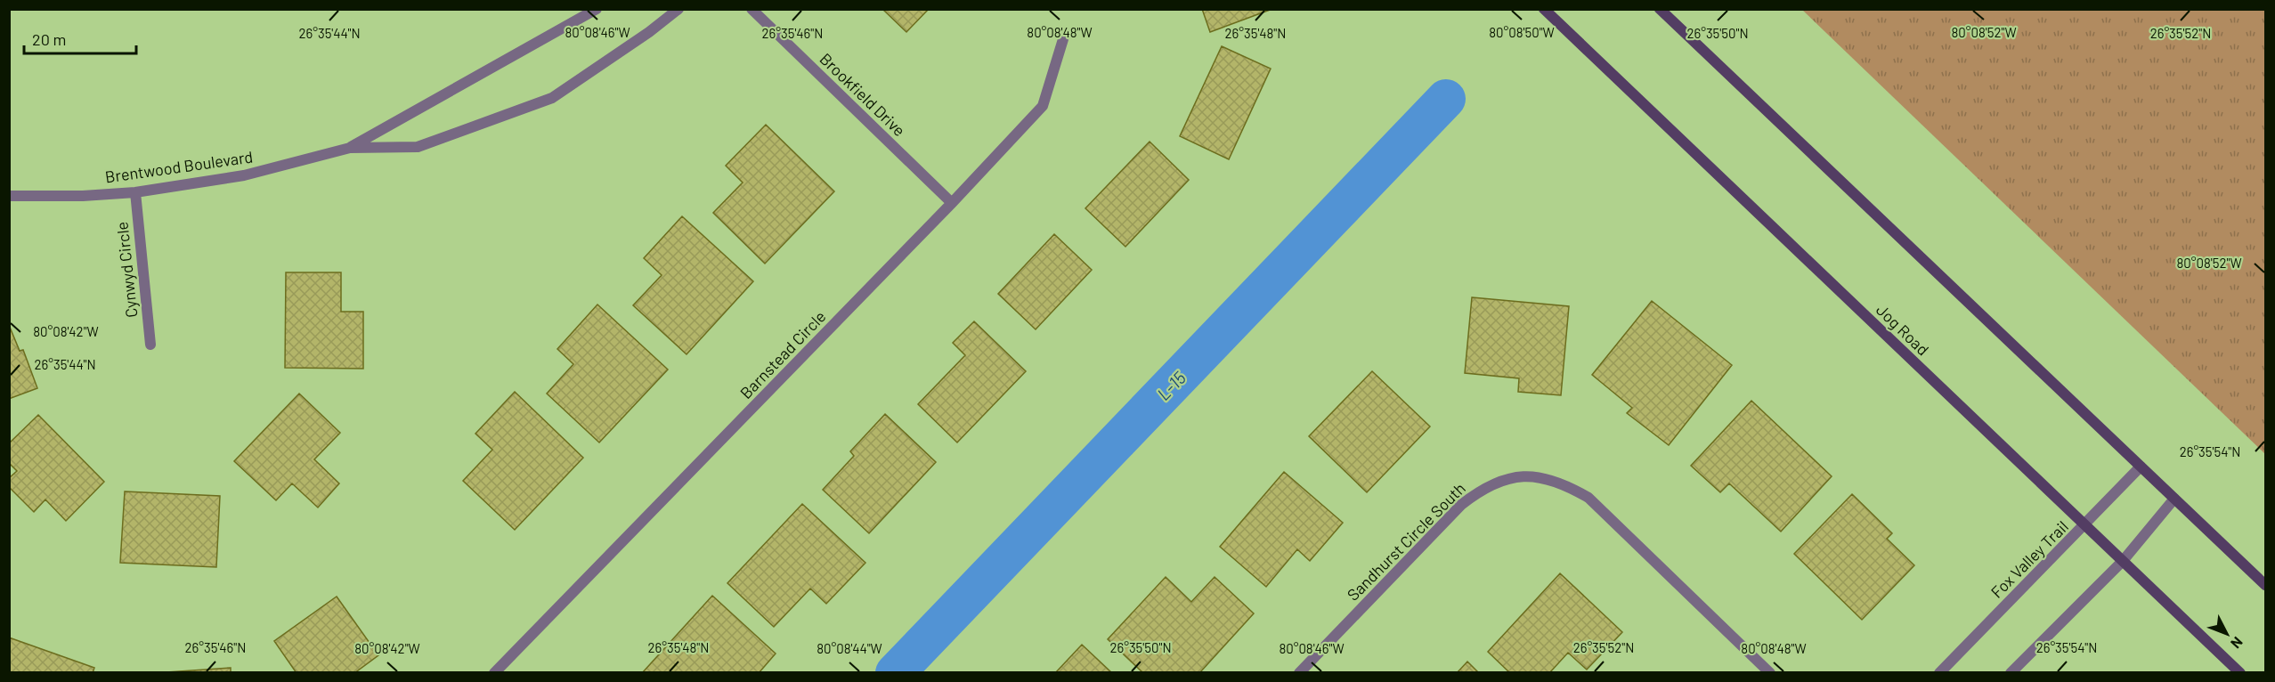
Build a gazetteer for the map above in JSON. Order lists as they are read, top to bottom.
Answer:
{
  "streets": {
    "main road": ["Jog Road"],
    "street": [
      "Brookfield Drive",
      "Brentwood Boulevard",
      "Cynwyd Circle",
      "Barnstead Circle",
      "Sandhurst Circle South",
      "Fox Valley Trail"
    ]
  },
  "crossings": [
    ["Brookfield Drive", "Barnstead Circle"],
    ["Brentwood Boulevard", "Cynwyd Circle"],
    ["Jog Road", "Fox Valley Trail"]
  ],
  "water": ["L-15"],
  "scale_bar": "20 m",
  "north": "bottom right",
  "coordinates": [
    "80°08'46\"W",
    "80°08'48\"W",
    "80°08'50\"W",
    "80°08'52\"W",
    "26°35'44\"N",
    "26°35'46\"N",
    "26°35'48\"N",
    "26°35'50\"N",
    "26°35'52\"N",
    "80°08'42\"W",
    "26°35'54\"N",
    "80°08'44\"W"
  ]
}
